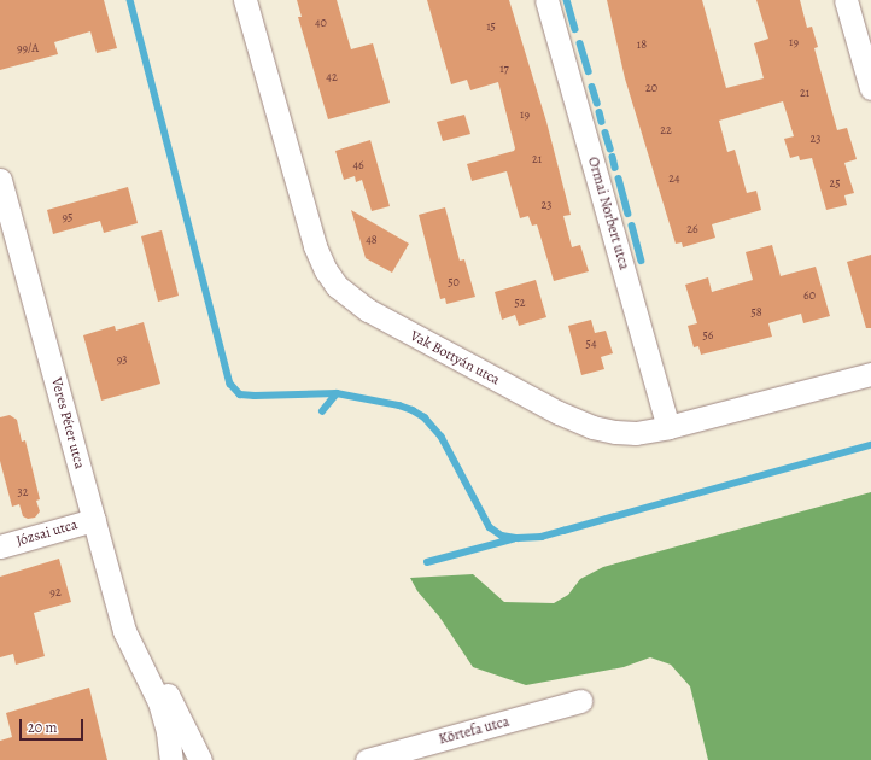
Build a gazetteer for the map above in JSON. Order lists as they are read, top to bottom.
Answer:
{
  "streets": {
    "street": [
      "Ormai Norbert utca",
      "Vak Bottyán utca",
      "Veres Péter utca",
      "Józsai utca",
      "Körtefa utca"
    ]
  },
  "crossings": [
    ["Ormai Norbert utca", "Vak Bottyán utca"],
    ["Veres Péter utca", "Józsai utca"]
  ],
  "house_numbers": [
    "40",
    "15",
    "19",
    "18",
    "99/A",
    "17",
    "42",
    "20",
    "21",
    "19",
    "22",
    "23",
    "21",
    "46",
    "24",
    "25",
    "23",
    "95",
    "26",
    "48",
    "50",
    "60",
    "52",
    "58",
    "56",
    "54",
    "93",
    "32",
    "92"
  ],
  "scale_bar": "20 m"
}
